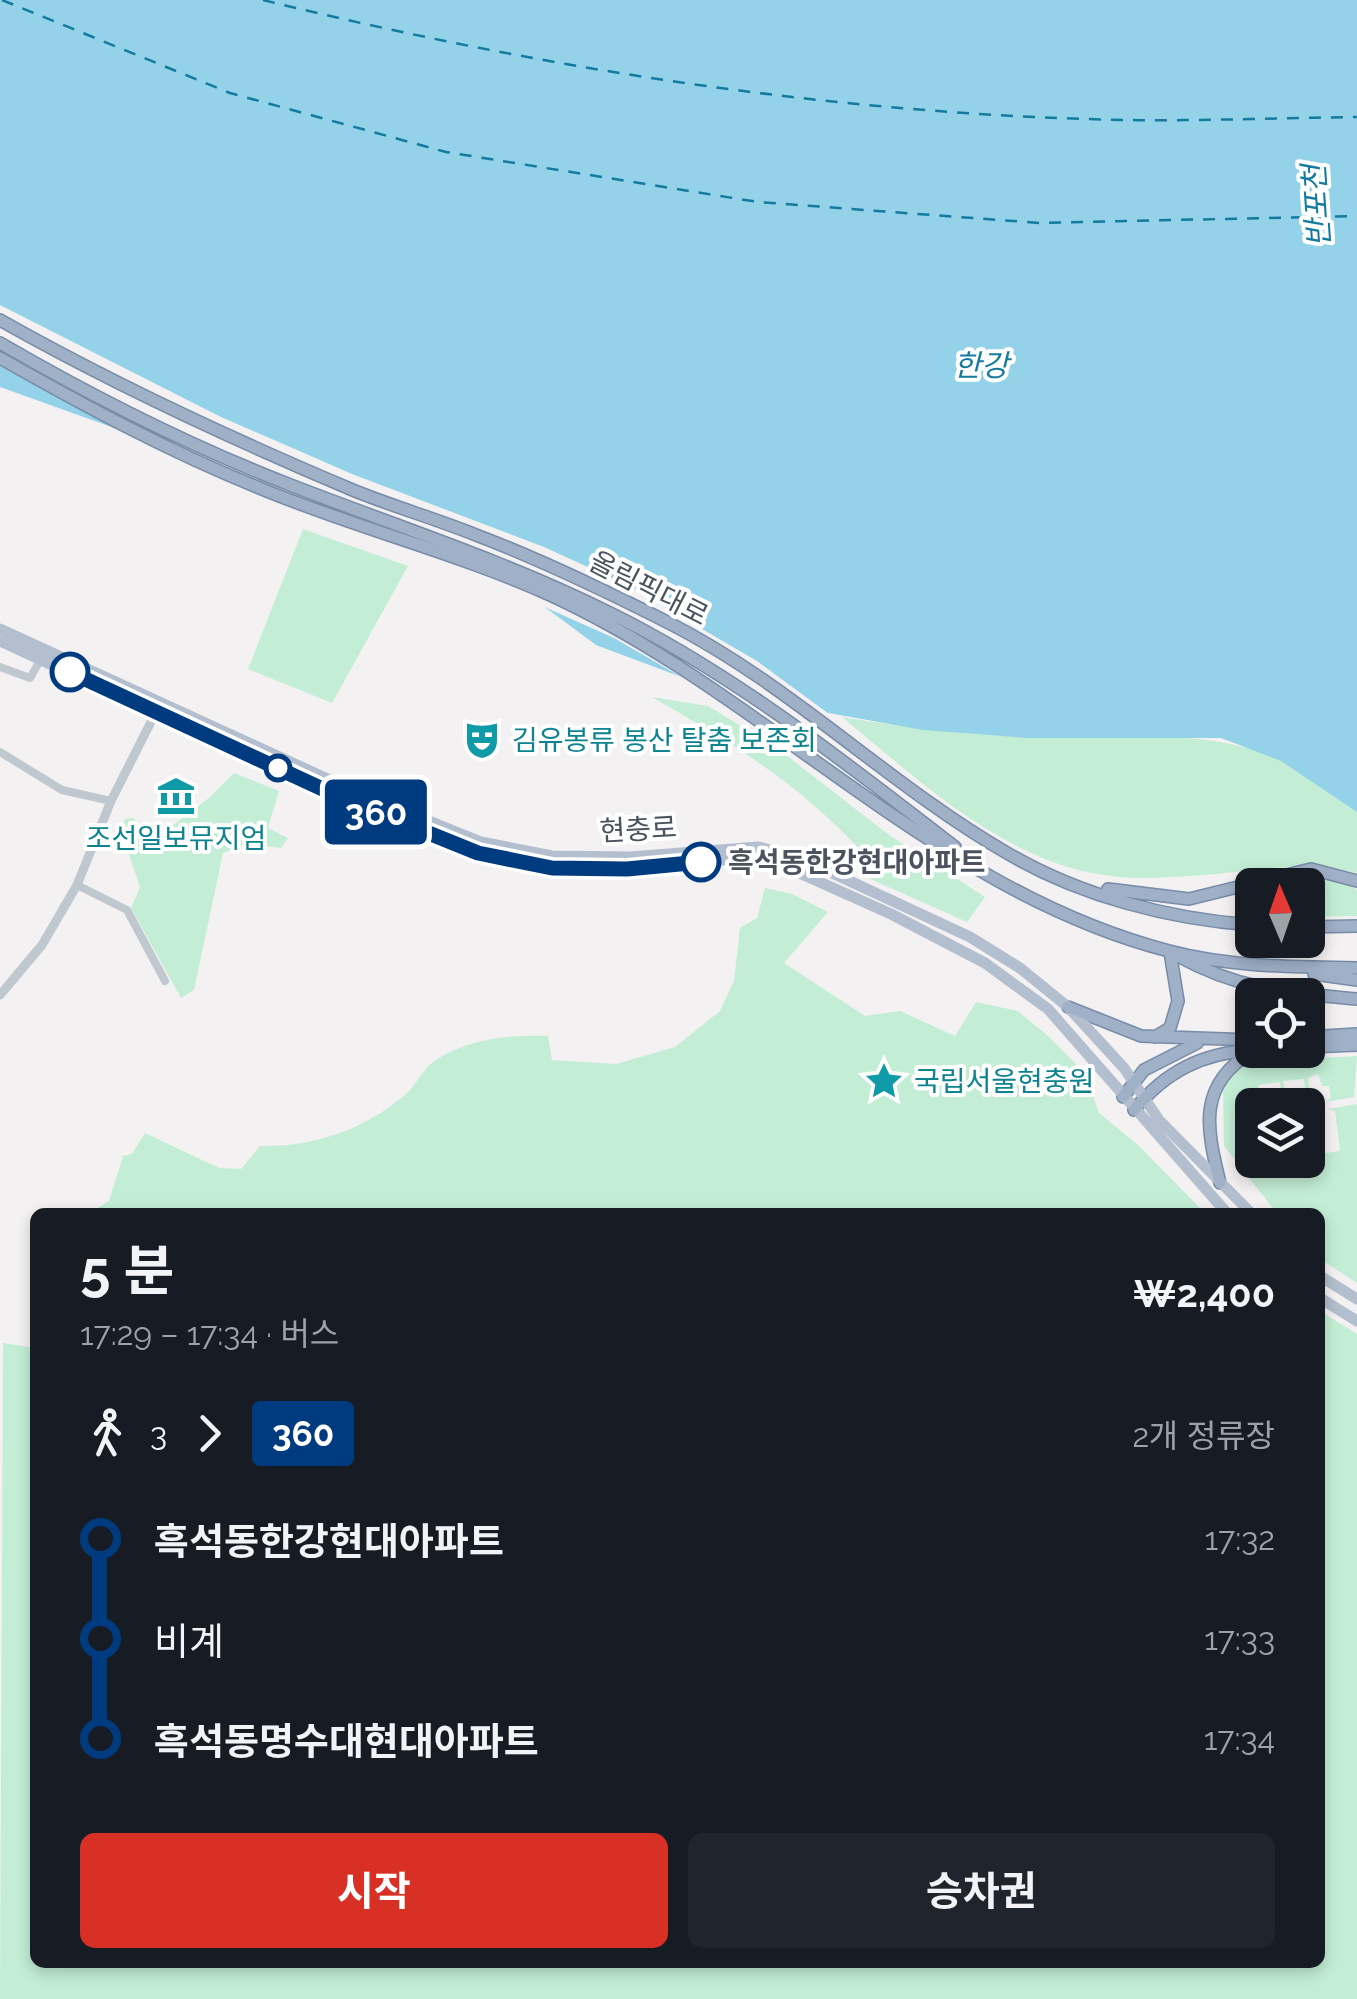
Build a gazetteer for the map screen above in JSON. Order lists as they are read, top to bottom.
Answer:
{
  "streets": {
    "highway": ["올림픽대로"],
    "main road": ["현충로"]
  },
  "water": ["반포천", "한강"],
  "places": {
    "theatre": ["김유봉류 봉산 탈춤 보존회"],
    "museum": ["조선일보뮤지엄"],
    "other": ["흑석동한강현대아파트"],
    "place": ["국립서울현충원"]
  },
  "lines": ["bus line 360"],
  "north": "top",
  "page": {
    "on_map": "360",
    "heading": ["5 분", "17:29 – 17:34 · 버스", "₩2,400"],
    "legs": ["3", "360", "2개 정류장"],
    "list": [
      {
        "name": "흑석동한강현대아파트",
        "value": "17:32"
      },
      {
        "name": "비계",
        "value": "17:33"
      },
      {
        "name": "흑석동명수대현대아파트",
        "value": "17:34"
      }
    ],
    "buttons": ["시작", "승차권"]
  }
}
